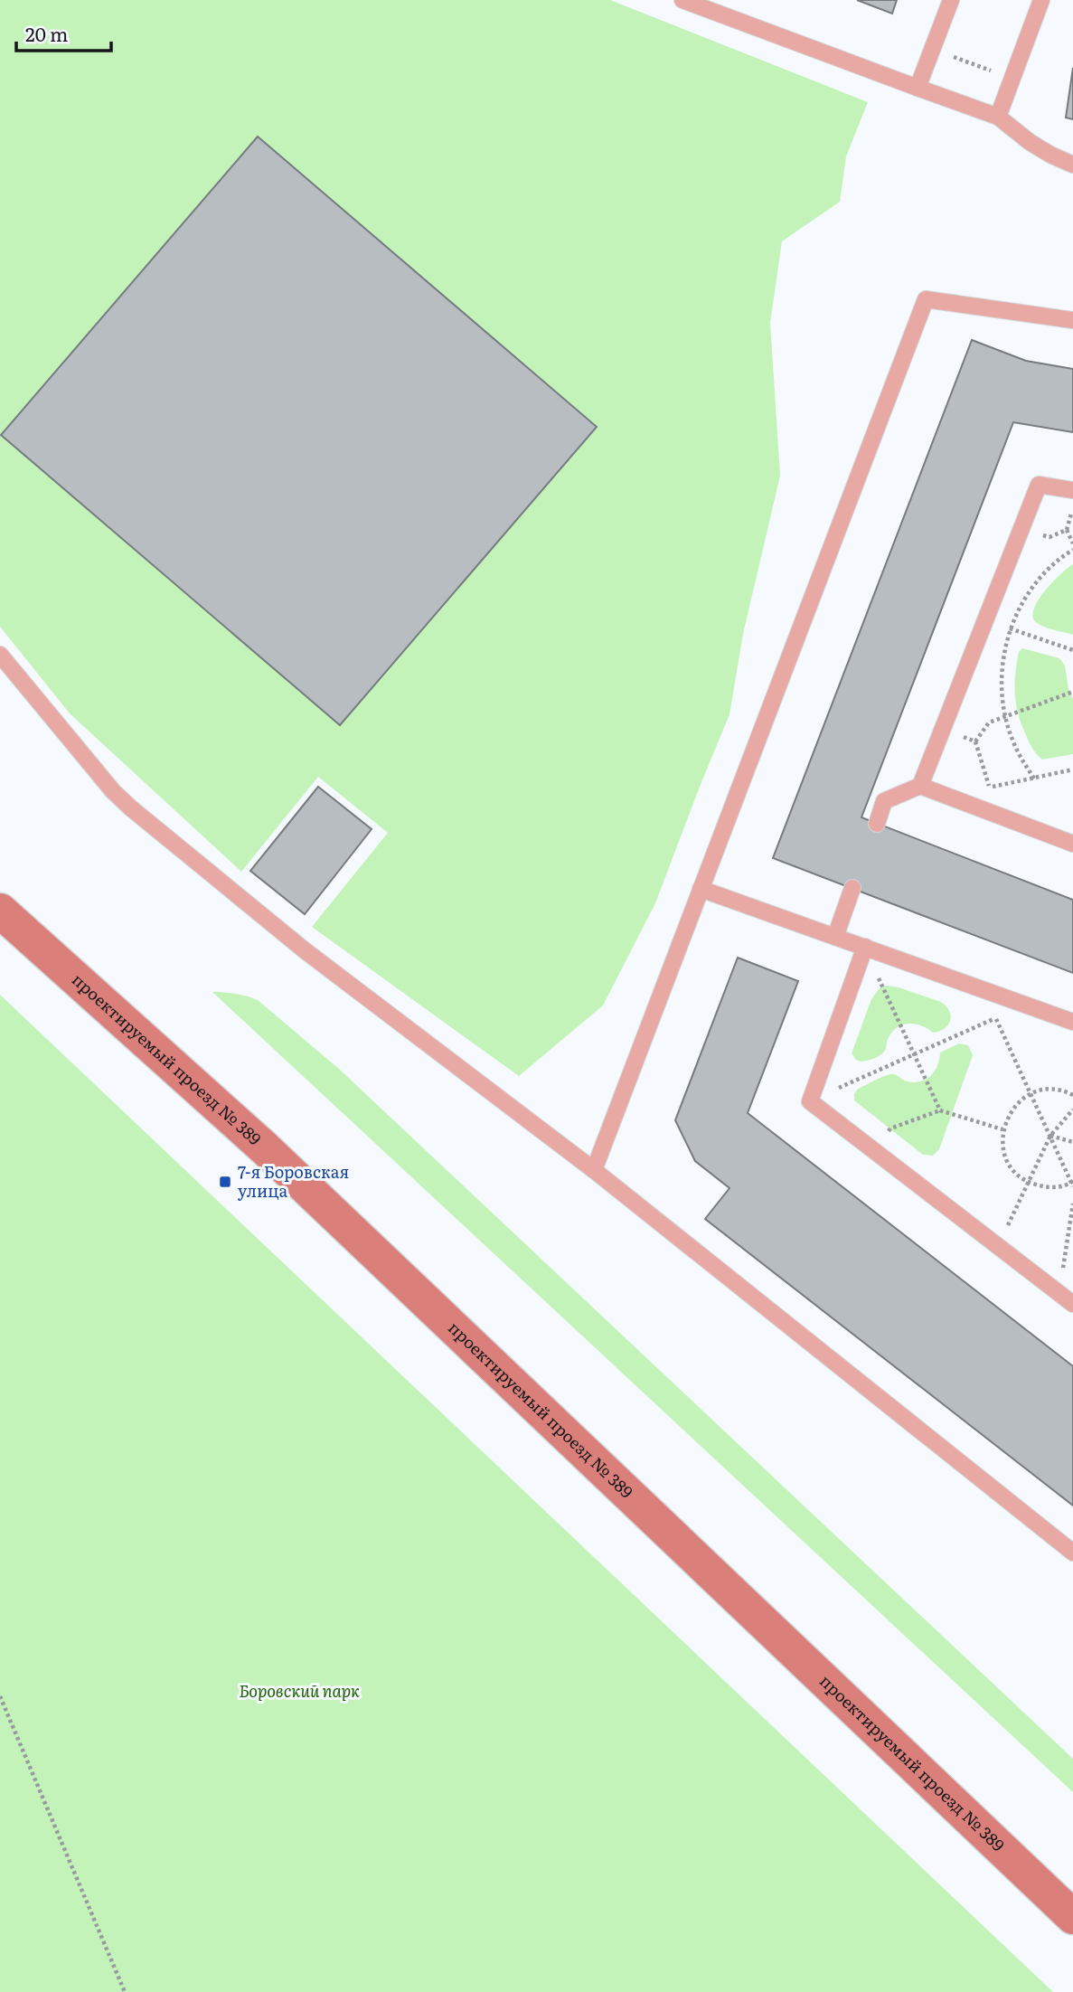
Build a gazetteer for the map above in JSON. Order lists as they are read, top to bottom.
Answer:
{
  "streets": {
    "main road": ["проектируемый проезд № 389"]
  },
  "parks": ["Боровский парк"],
  "places": {
    "transit": ["7-я Боровская улица"]
  },
  "scale_bar": "20 m"
}
